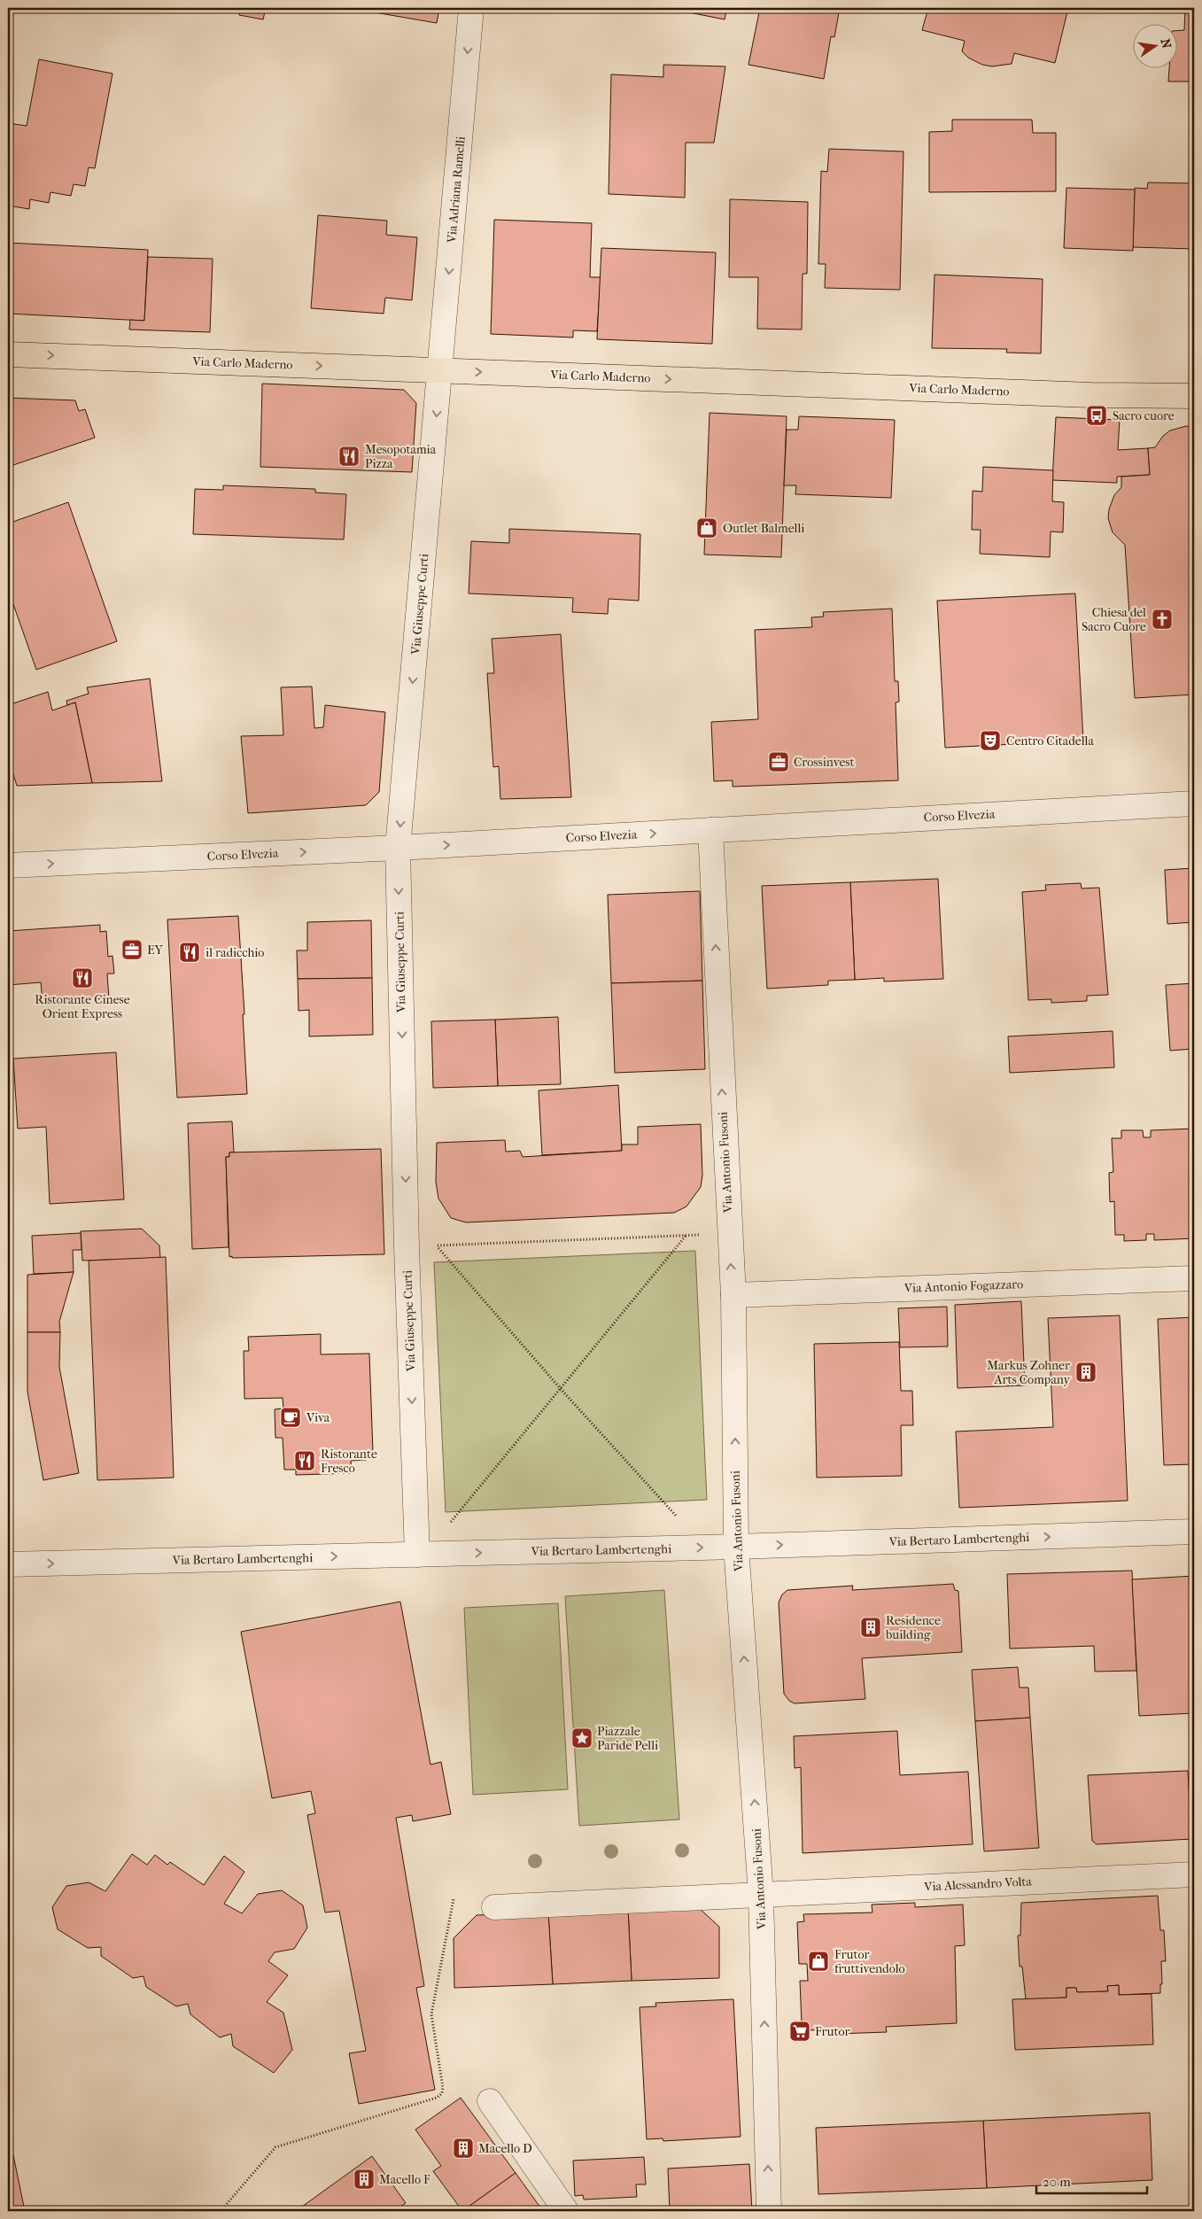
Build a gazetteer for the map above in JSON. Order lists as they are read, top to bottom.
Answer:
{
  "streets": {
    "main road": ["Via Carlo Maderno"],
    "street": [
      "Via Adriana Ramelli",
      "Via Giuseppe Curti",
      "Corso Elvezia",
      "Via Antonio Fusoni",
      "Via Antonio Fogazzaro",
      "Via Bertaro Lambertenghi",
      "Via Alessandro Volta"
    ]
  },
  "crossings": [
    ["Via Adriana Ramelli", "Via Carlo Maderno"],
    ["Via Adriana Ramelli", "Via Giuseppe Curti"],
    ["Via Carlo Maderno", "Via Giuseppe Curti"],
    ["Via Giuseppe Curti", "Corso Elvezia"],
    ["Via Giuseppe Curti", "Via Bertaro Lambertenghi"],
    ["Corso Elvezia", "Via Antonio Fusoni"],
    ["Via Antonio Fusoni", "Via Antonio Fogazzaro"],
    ["Via Antonio Fusoni", "Via Bertaro Lambertenghi"],
    ["Via Antonio Fusoni", "Via Alessandro Volta"]
  ],
  "one_way": [
    "Via Adriana Ramelli",
    "Via Carlo Maderno",
    "Via Giuseppe Curti",
    "Corso Elvezia",
    "Via Antonio Fusoni",
    "Via Bertaro Lambertenghi"
  ],
  "places": {
    "bus stop": ["Sacro cuore"],
    "restaurant": [
      "Mesopotamia Pizza",
      "il radicchio",
      "Ristorante Cinese Orient Express",
      "Ristorante Fresco"
    ],
    "shop": ["Outlet Balmelli", "Frutor fruttivendolo"],
    "church": ["Chiesa del Sacro Cuore"],
    "theatre": ["Centro Citadella"],
    "office": ["Crossinvest", "EY"],
    "building": [
      "Markus Zohner Arts Company",
      "Residence building",
      "Macello D",
      "Macello F"
    ],
    "cafe": ["Viva"],
    "place": ["Piazzale Paride Pelli"],
    "supermarket": ["Frutor"]
  },
  "scale_bar": "20 m",
  "north": "right"
}
